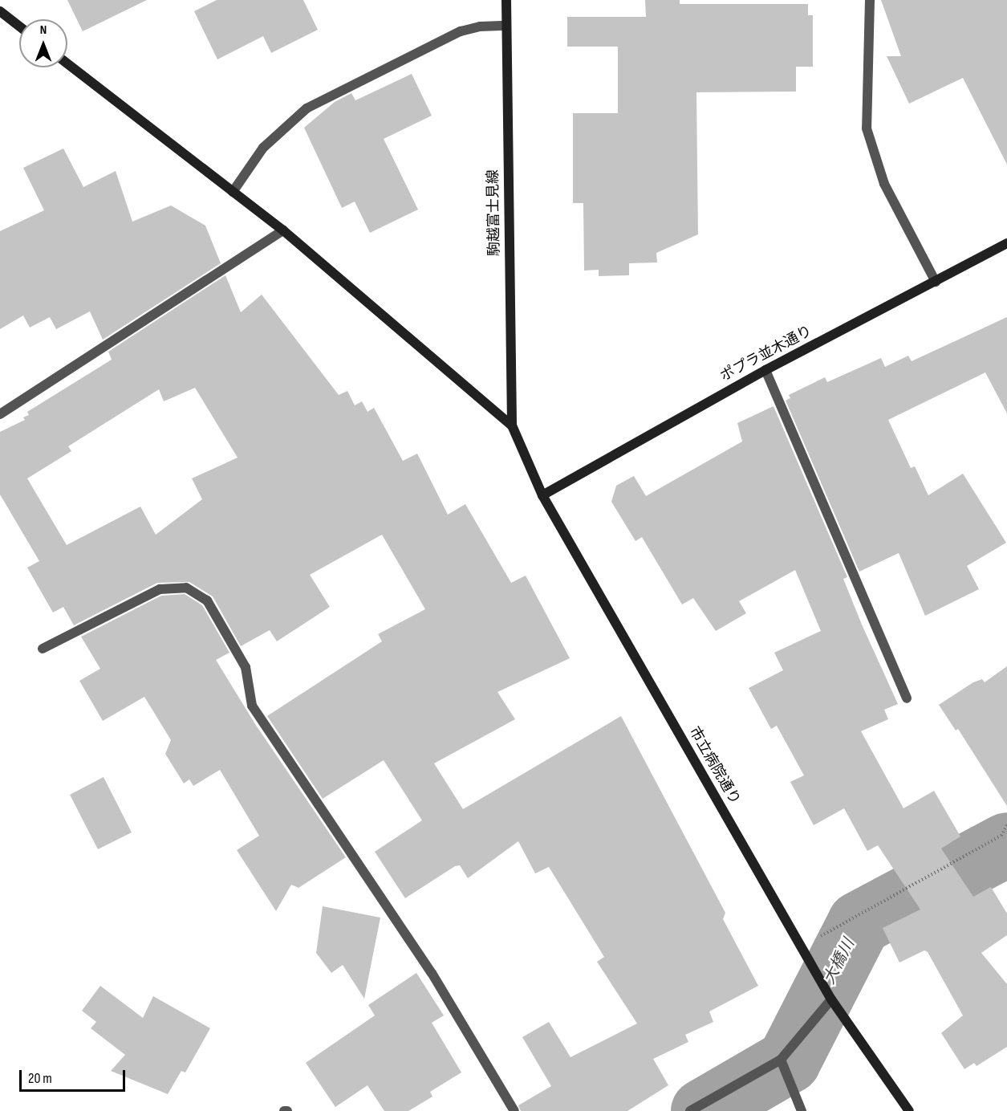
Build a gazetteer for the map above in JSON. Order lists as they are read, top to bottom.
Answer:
{
  "streets": {
    "main road": ["駒越富士見線", "ポプラ並木通り", "市立病院通り"]
  },
  "crossings": [
    ["駒越富士見線", "市立病院通り"],
    ["ポプラ並木通り", "市立病院通り"]
  ],
  "water": ["大橋川"],
  "scale_bar": "20 m",
  "north": "top"
}
